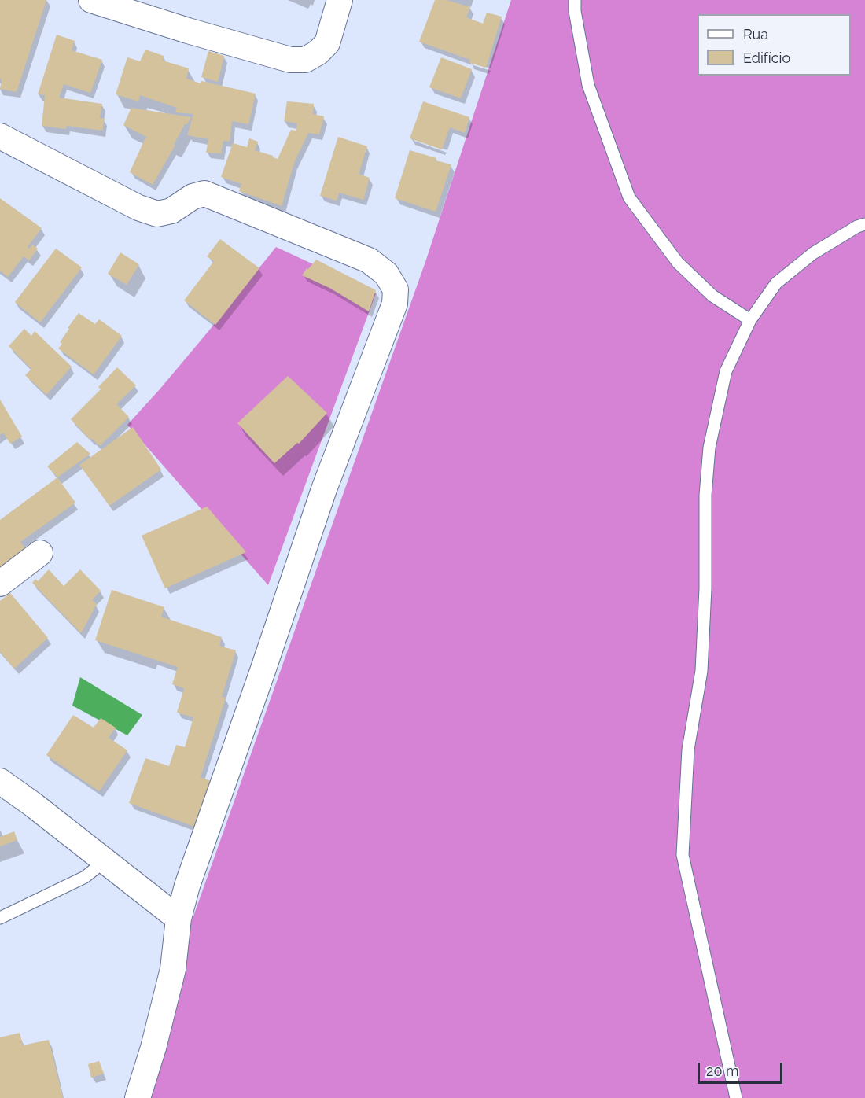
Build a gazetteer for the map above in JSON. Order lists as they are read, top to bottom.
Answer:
{
  "legend": ["Rua", "Edifício"],
  "scale_bar": "20 m"
}
